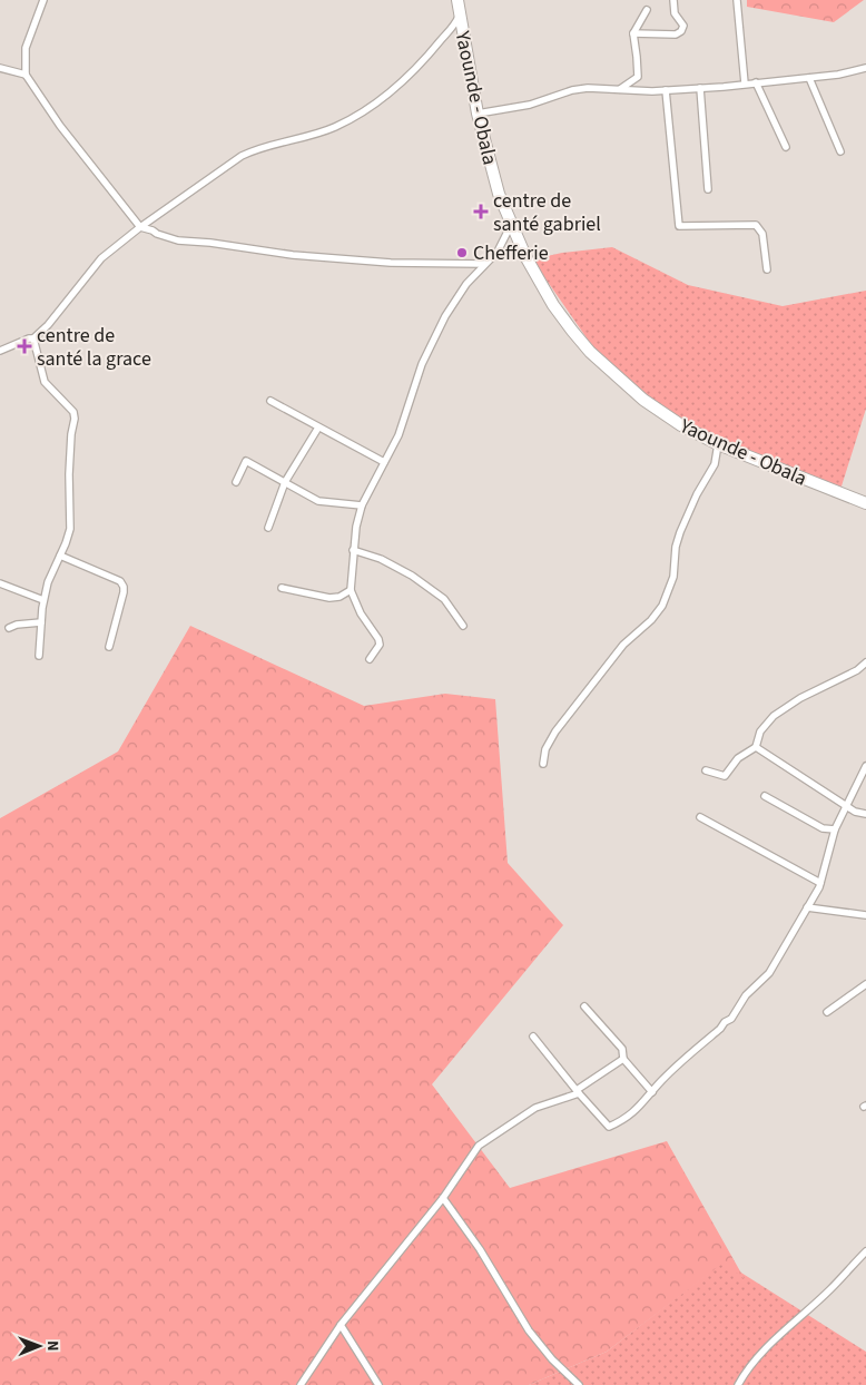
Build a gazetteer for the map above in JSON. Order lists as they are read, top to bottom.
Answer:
{
  "streets": {
    "highway": ["Yaounde - Obala"]
  },
  "places": {
    "health": ["centre de santé gabriel", "centre de santé la grace"],
    "other": ["Chefferie"]
  },
  "north": "right"
}
